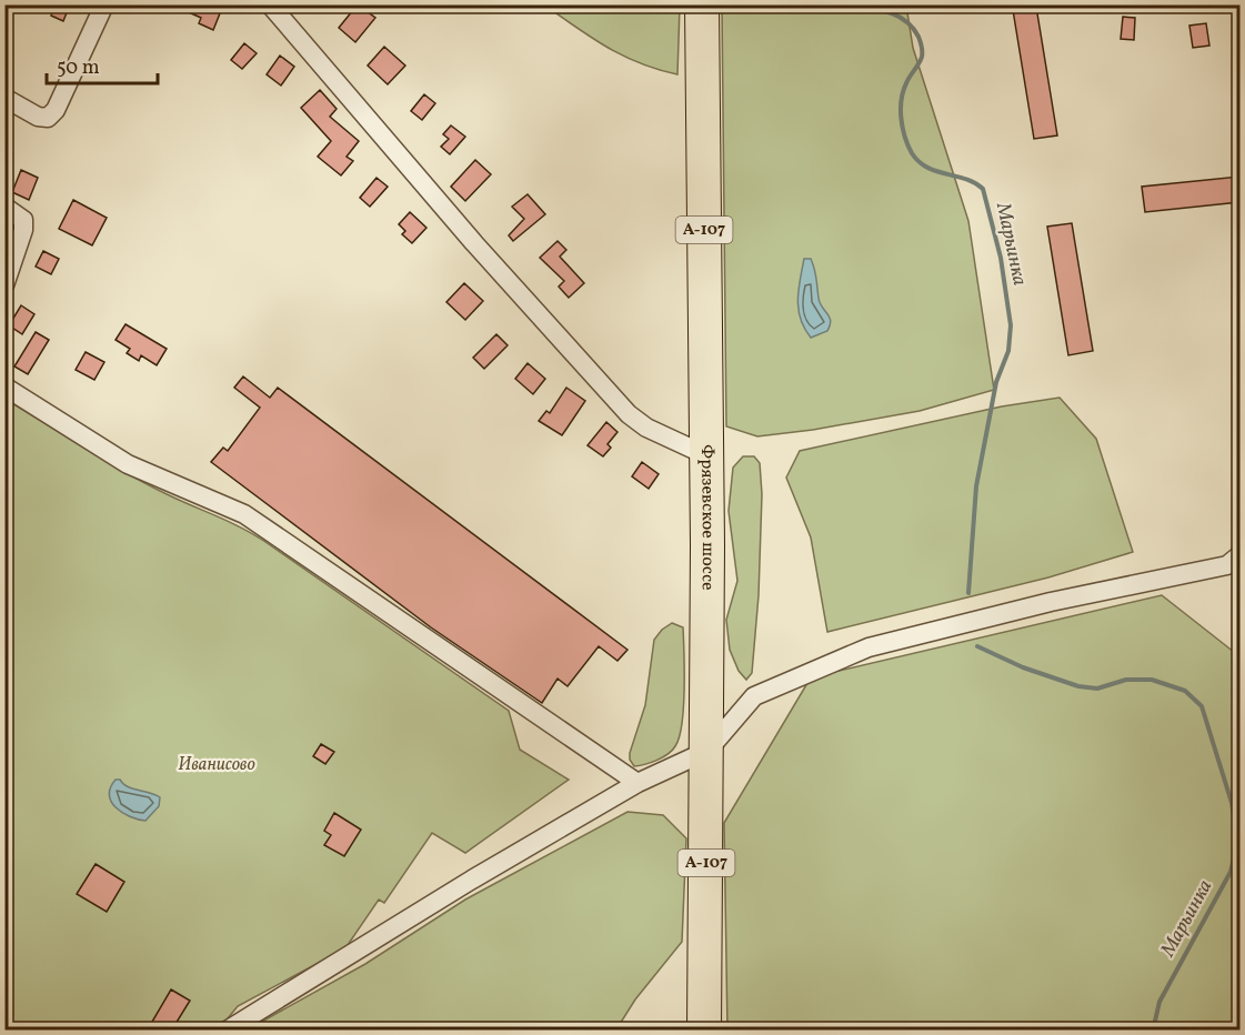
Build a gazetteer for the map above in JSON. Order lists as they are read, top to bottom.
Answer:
{
  "streets": {
    "highway": ["А-107", "Фрязевское шоссе"]
  },
  "water": ["Марьинка"],
  "parks": ["Иванисово"],
  "scale_bar": "50 m"
}
